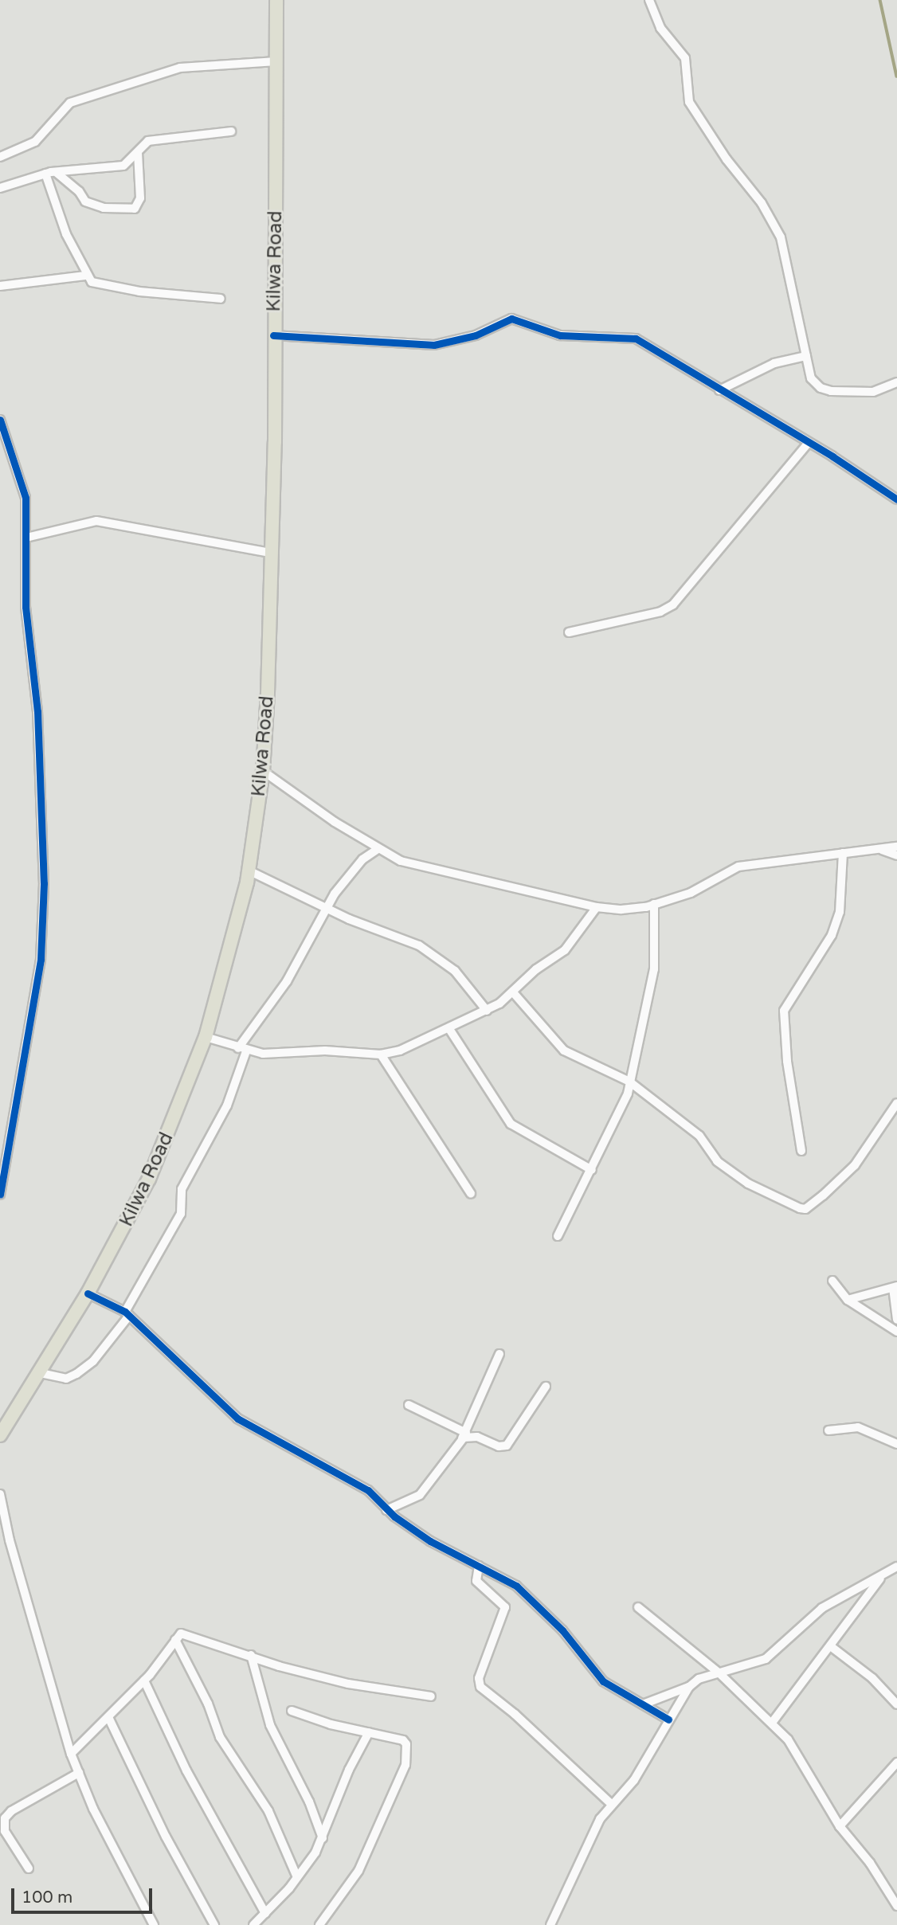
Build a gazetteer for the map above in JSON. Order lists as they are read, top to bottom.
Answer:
{
  "streets": {
    "highway": ["Kilwa Road"]
  },
  "scale_bar": "100 m"
}
